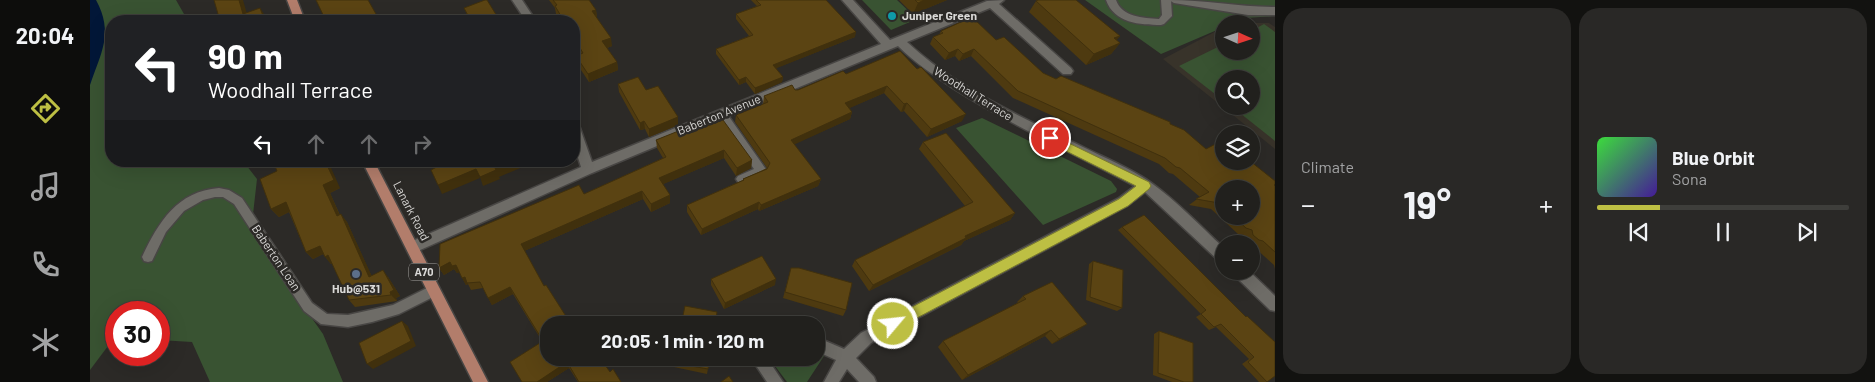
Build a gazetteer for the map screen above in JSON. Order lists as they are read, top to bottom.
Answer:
{
  "streets": {
    "main road": ["Lanark Road", "A70"],
    "street": ["Woodhall Terrace", "Baberton Avenue"],
    "lane": ["Baberton Loan"]
  },
  "crossings": [
    ["Woodhall Terrace", "Baberton Avenue"],
    ["Baberton Avenue", "Lanark Road"],
    ["Lanark Road", "Baberton Loan"]
  ],
  "places": ["Juniper Green", "Hub@531"],
  "north": "right",
  "page": {
    "tabs": "20:04",
    "tile": "Climate",
    "map_buttons": ["+", "−"],
    "turn": ["90 m", "Woodhall Terrace"],
    "song": ["Blue Orbit", "Sona"],
    "heat": ["−", "19°", "+"],
    "limit": "30",
    "trip": "20:05 · 1 min · 120 m"
  }
}
